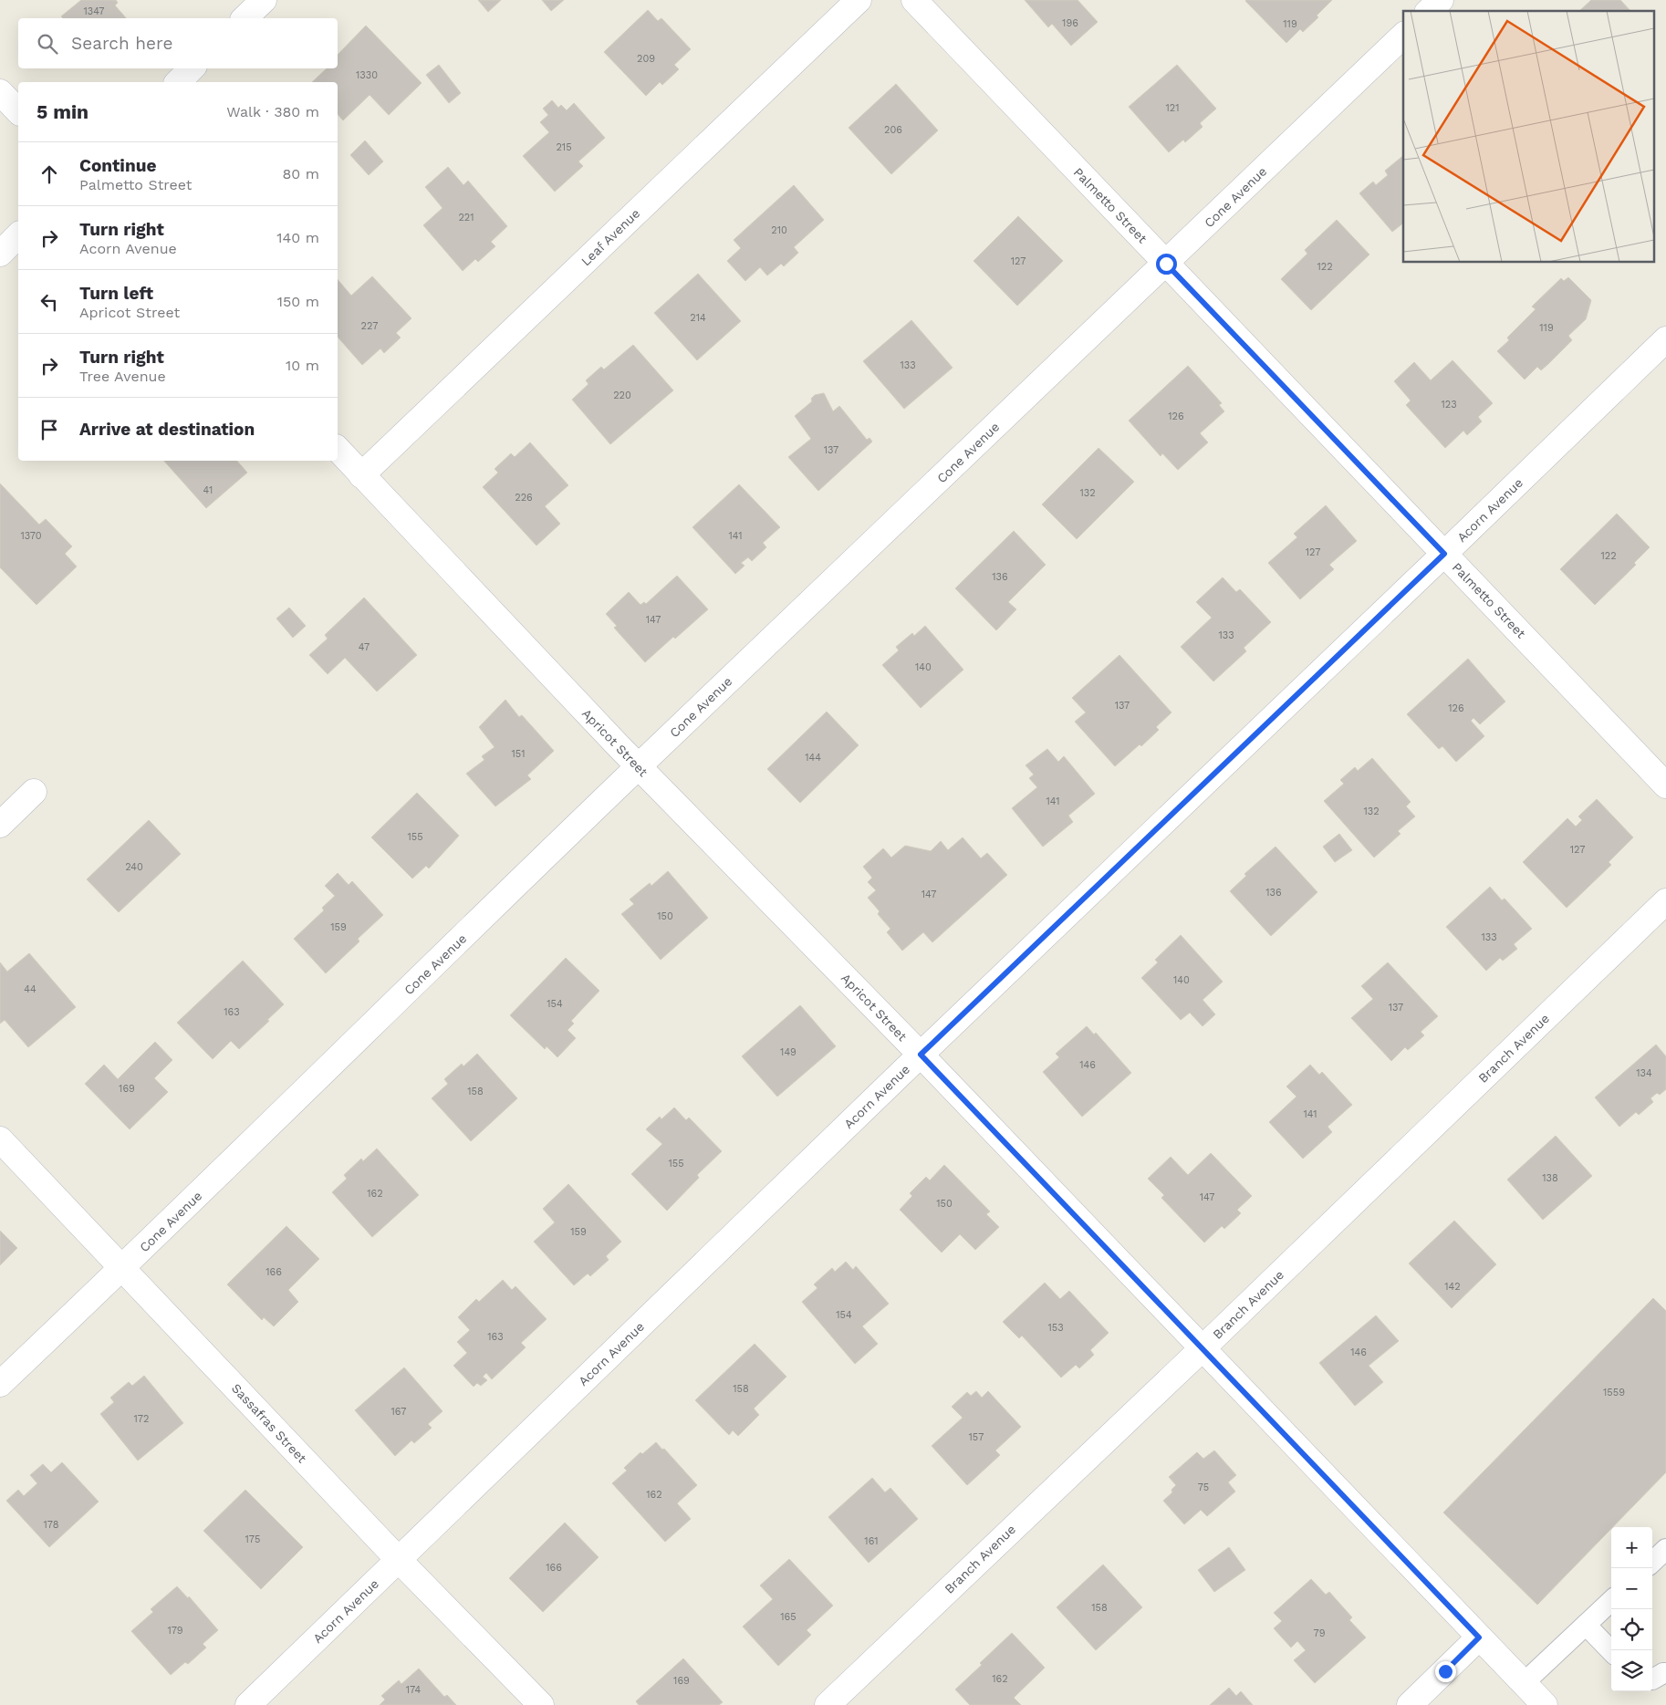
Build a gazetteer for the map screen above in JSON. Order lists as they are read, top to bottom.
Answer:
{
  "streets": {
    "street": [
      "Cone Avenue",
      "Palmetto Street",
      "Leaf Avenue",
      "Acorn Avenue",
      "Apricot Street",
      "Branch Avenue",
      "Sassafras Street"
    ]
  },
  "crossings": [
    ["Cone Avenue", "Palmetto Street"],
    ["Cone Avenue", "Apricot Street"],
    ["Cone Avenue", "Sassafras Street"],
    ["Palmetto Street", "Acorn Avenue"],
    ["Leaf Avenue", "Apricot Street"],
    ["Acorn Avenue", "Apricot Street"],
    ["Acorn Avenue", "Sassafras Street"],
    ["Apricot Street", "Branch Avenue"]
  ],
  "house_numbers": [
    "1347",
    "196",
    "119",
    "209",
    "1330",
    "121",
    "206",
    "215",
    "221",
    "210",
    "127",
    "122",
    "214",
    "227",
    "119",
    "133",
    "220",
    "123",
    "126",
    "137",
    "41",
    "132",
    "226",
    "1370",
    "141",
    "127",
    "122",
    "136",
    "147",
    "133",
    "47",
    "140",
    "137",
    "126",
    "151",
    "144",
    "141",
    "132",
    "155",
    "127",
    "240",
    "136",
    "147",
    "150",
    "159",
    "133",
    "140",
    "44",
    "154",
    "137",
    "163",
    "149",
    "146",
    "134",
    "169",
    "158",
    "141",
    "155",
    "138",
    "162",
    "147",
    "150",
    "159",
    "166",
    "142",
    "154",
    "153",
    "163",
    "146",
    "158",
    "1559",
    "167",
    "172",
    "157",
    "75",
    "162",
    "178",
    "175",
    "161",
    "166",
    "158",
    "165",
    "179",
    "79",
    "162",
    "169",
    "174"
  ],
  "page": {
    "search": "Search here",
    "heading": ["5 min", "Walk · 380 m"],
    "list": [
      ["Continue", "Palmetto Street", "80 m"],
      ["Turn right", "Acorn Avenue", "140 m"],
      ["Turn left", "Apricot Street", "150 m"],
      ["Turn right", "Tree Avenue", "10 m"],
      "Arrive at destination"
    ],
    "map_buttons": ["+", "−"]
  }
}
